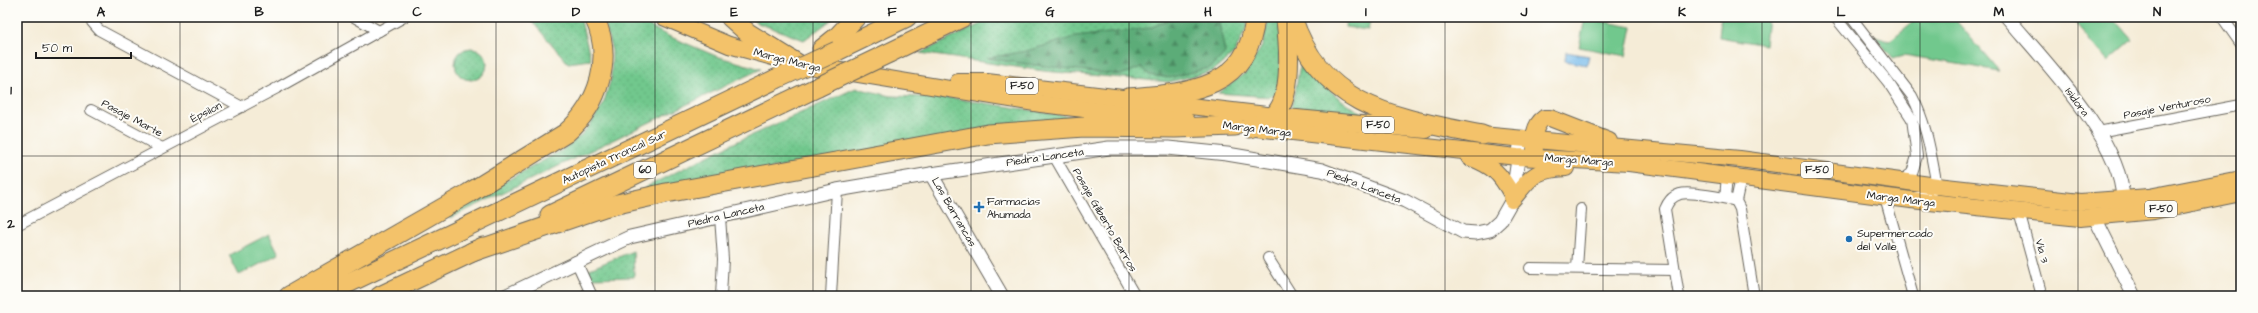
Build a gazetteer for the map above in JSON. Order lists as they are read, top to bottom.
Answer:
{
  "streets": {
    "highway": ["Autopista Troncal Sur", "60"],
    "main road": ["Marga Marga", "F-50"],
    "street": [
      "Isidora",
      "Pasaje Venturoso",
      "Épsilon",
      "Pasaje Marte",
      "Piedra Lanceta",
      "Las Barrancas",
      "Pasaje Gilberto Barros",
      "Vía 3"
    ]
  },
  "crossings": [
    ["Marga Marga", "Isidora"],
    ["Marga Marga", "Piedra Lanceta"],
    ["Marga Marga", "Vía 3"],
    ["Isidora", "Pasaje Venturoso"],
    ["Épsilon", "Pasaje Marte"],
    ["Piedra Lanceta", "Las Barrancas"],
    ["Piedra Lanceta", "Pasaje Gilberto Barros"]
  ],
  "places": {
    "health": ["Farmacias Ahumada"],
    "other": ["Supermercado del Valle"]
  },
  "scale_bar": "50 m",
  "grid": {
    "columns": [
      "A",
      "B",
      "C",
      "D",
      "E",
      "F",
      "G",
      "H",
      "I",
      "J",
      "K",
      "L",
      "M",
      "N"
    ],
    "rows": ["1", "2"]
  }
}
